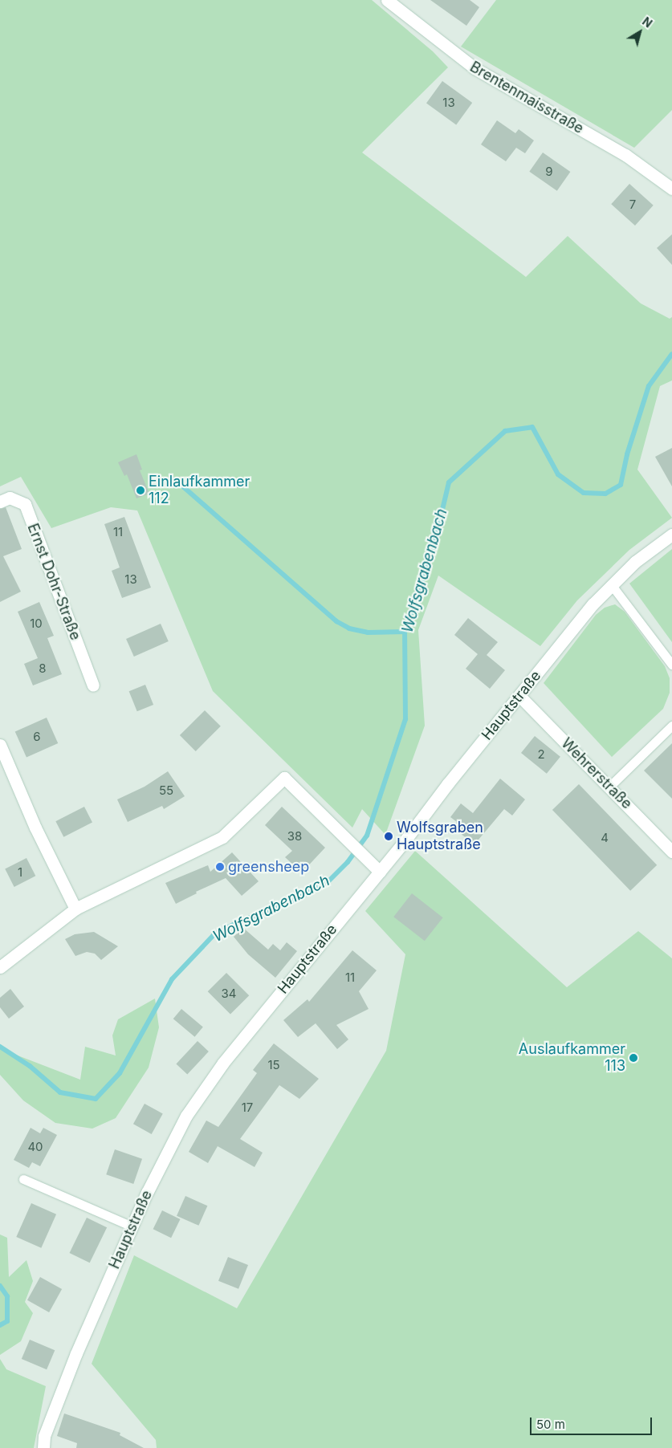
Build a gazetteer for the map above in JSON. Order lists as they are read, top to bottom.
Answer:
{
  "streets": {
    "street": [
      "Brentenmaisstraße",
      "Ernst Dohr-Straße",
      "Hauptstraße",
      "Wehrerstraße"
    ]
  },
  "crossings": [
    ["Hauptstraße", "Wehrerstraße"]
  ],
  "water": ["Wolfsgrabenbach"],
  "places": [
    "Einlaufkammer 112",
    "Wolfsgraben Hauptstraße",
    "greensheep",
    "Auslaufkammer 113"
  ],
  "house_numbers": [
    "13",
    "9",
    "7",
    "11",
    "13",
    "10",
    "8",
    "6",
    "2",
    "55",
    "38",
    "4",
    "1",
    "11",
    "34",
    "15",
    "17",
    "40"
  ],
  "scale_bar": "50 m",
  "north": "top right"
}
